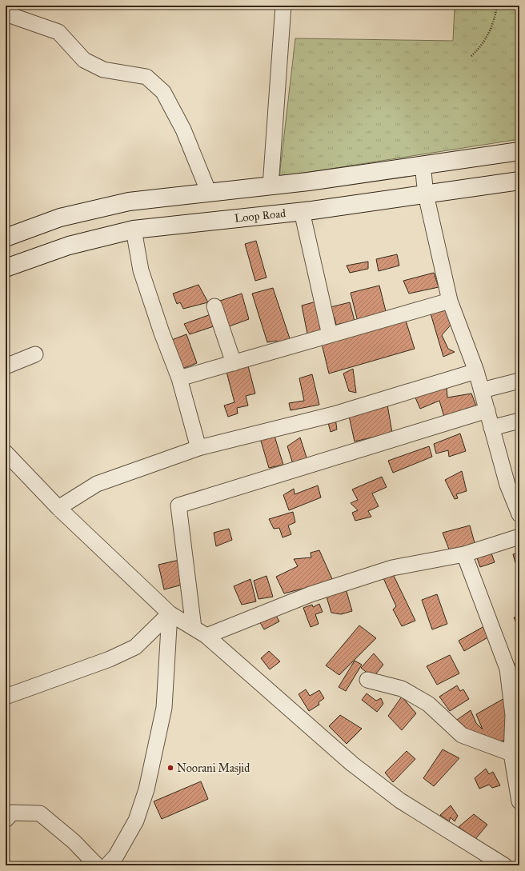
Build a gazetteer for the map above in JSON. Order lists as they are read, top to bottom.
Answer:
{
  "streets": {
    "main road": ["Loop Road"]
  },
  "places": ["Noorani Masjid"]
}
